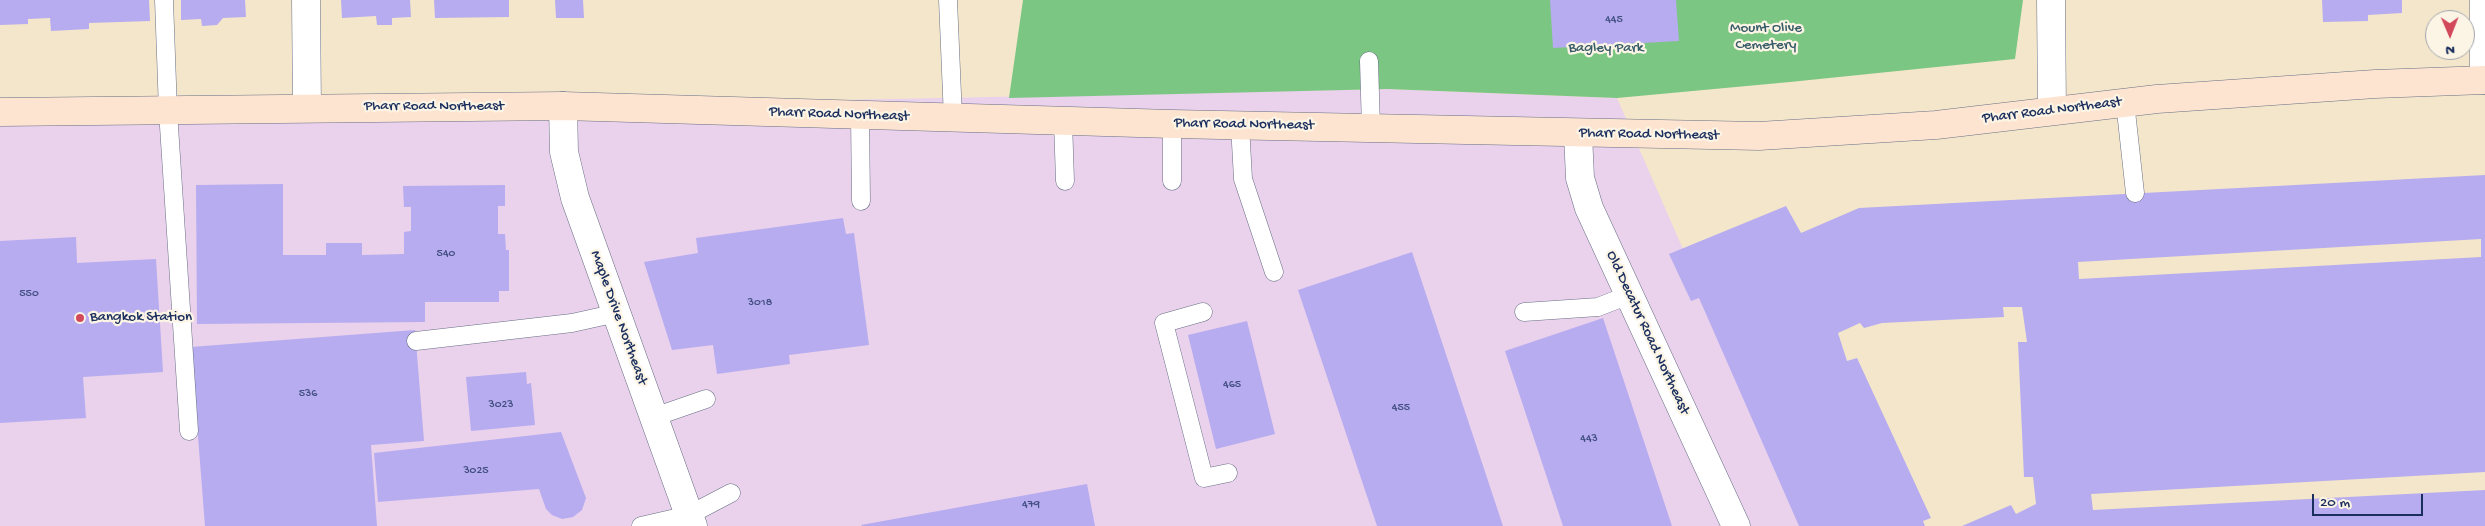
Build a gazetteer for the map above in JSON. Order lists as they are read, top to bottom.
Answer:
{
  "streets": {
    "street": ["Pharr Road Northeast", "Maple Drive Northeast", "Old Decatur Road Northeast"]
  },
  "crossings": [
    ["Pharr Road Northeast", "Maple Drive Northeast"],
    ["Pharr Road Northeast", "Old Decatur Road Northeast"]
  ],
  "parks": ["Mount Olive Cemetery", "Bagley Park"],
  "places": ["Bangkok Station"],
  "house_numbers": [
    "445",
    "540",
    "550",
    "3018",
    "465",
    "536",
    "3023",
    "455",
    "443",
    "3025",
    "479"
  ],
  "scale_bar": "20 m",
  "north": "bottom"
}
